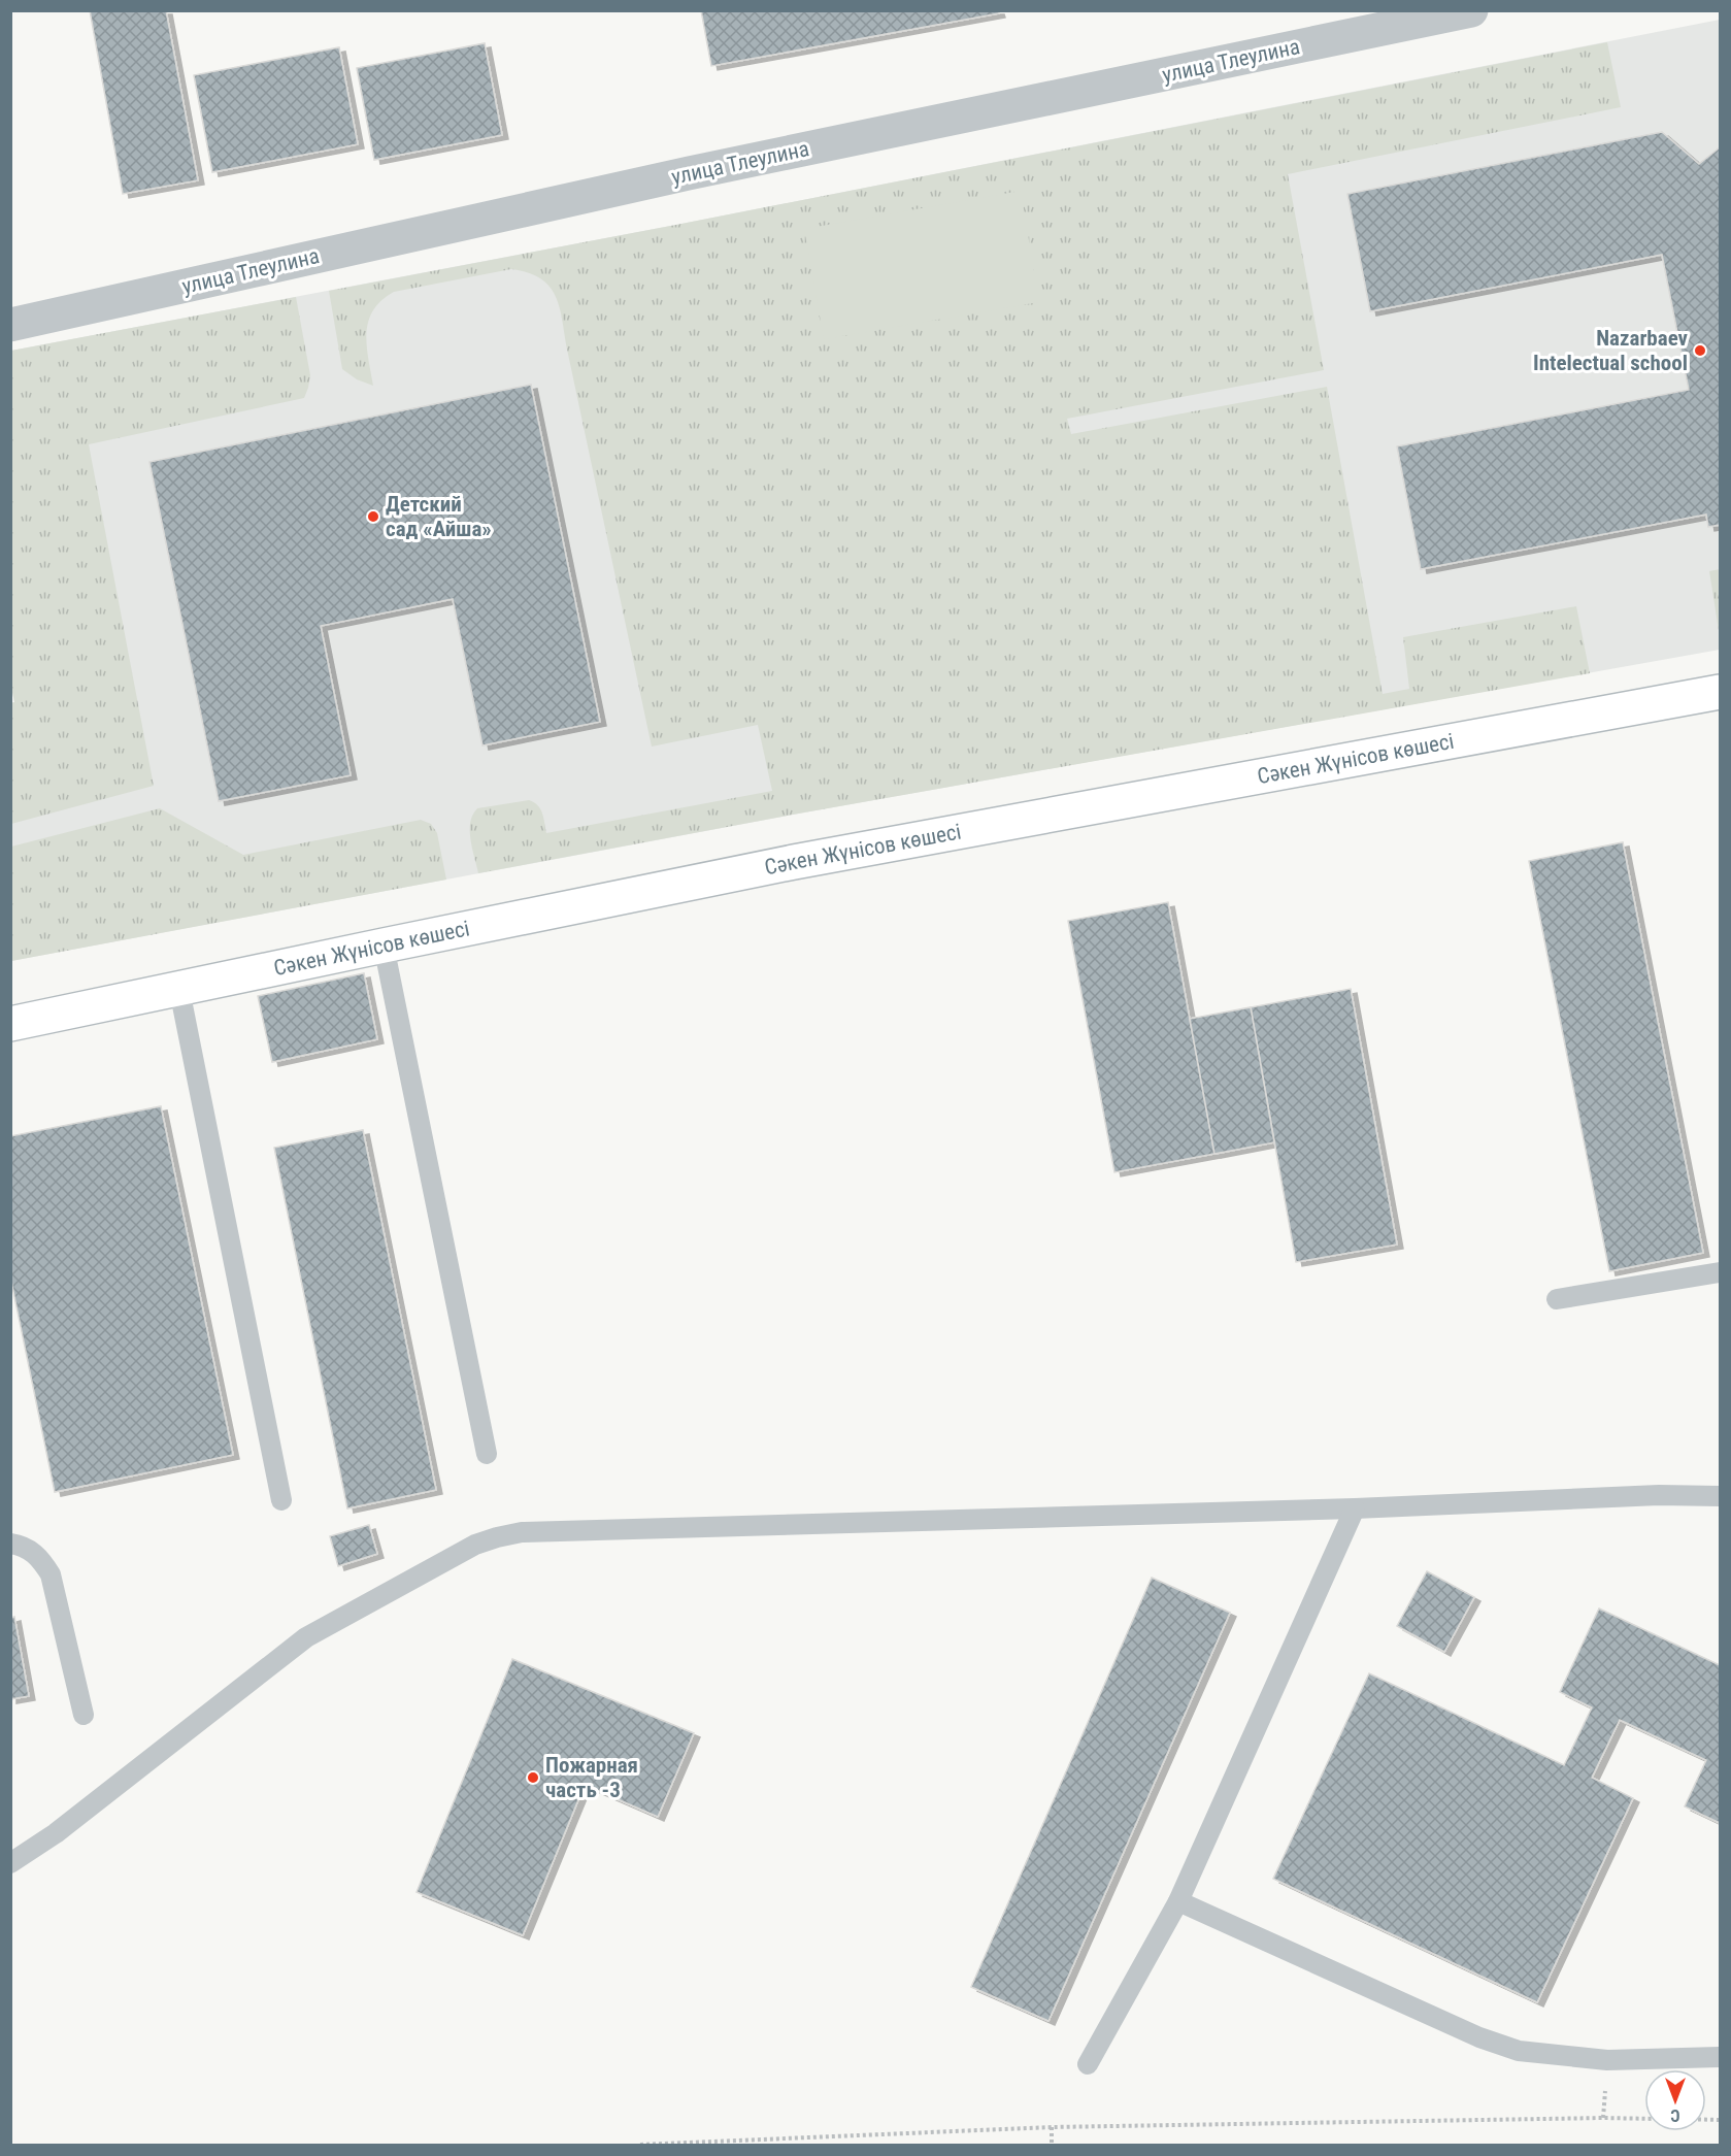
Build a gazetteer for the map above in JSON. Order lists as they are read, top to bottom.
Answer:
{
  "streets": {
    "street": ["улица Тлеулина", "Сәкен Жүнісов көшесі"]
  },
  "places": ["Nazarbaev Intelectual school", "Детский сад «Айша»", "Пожарная часть -3"],
  "north": "bottom"
}
